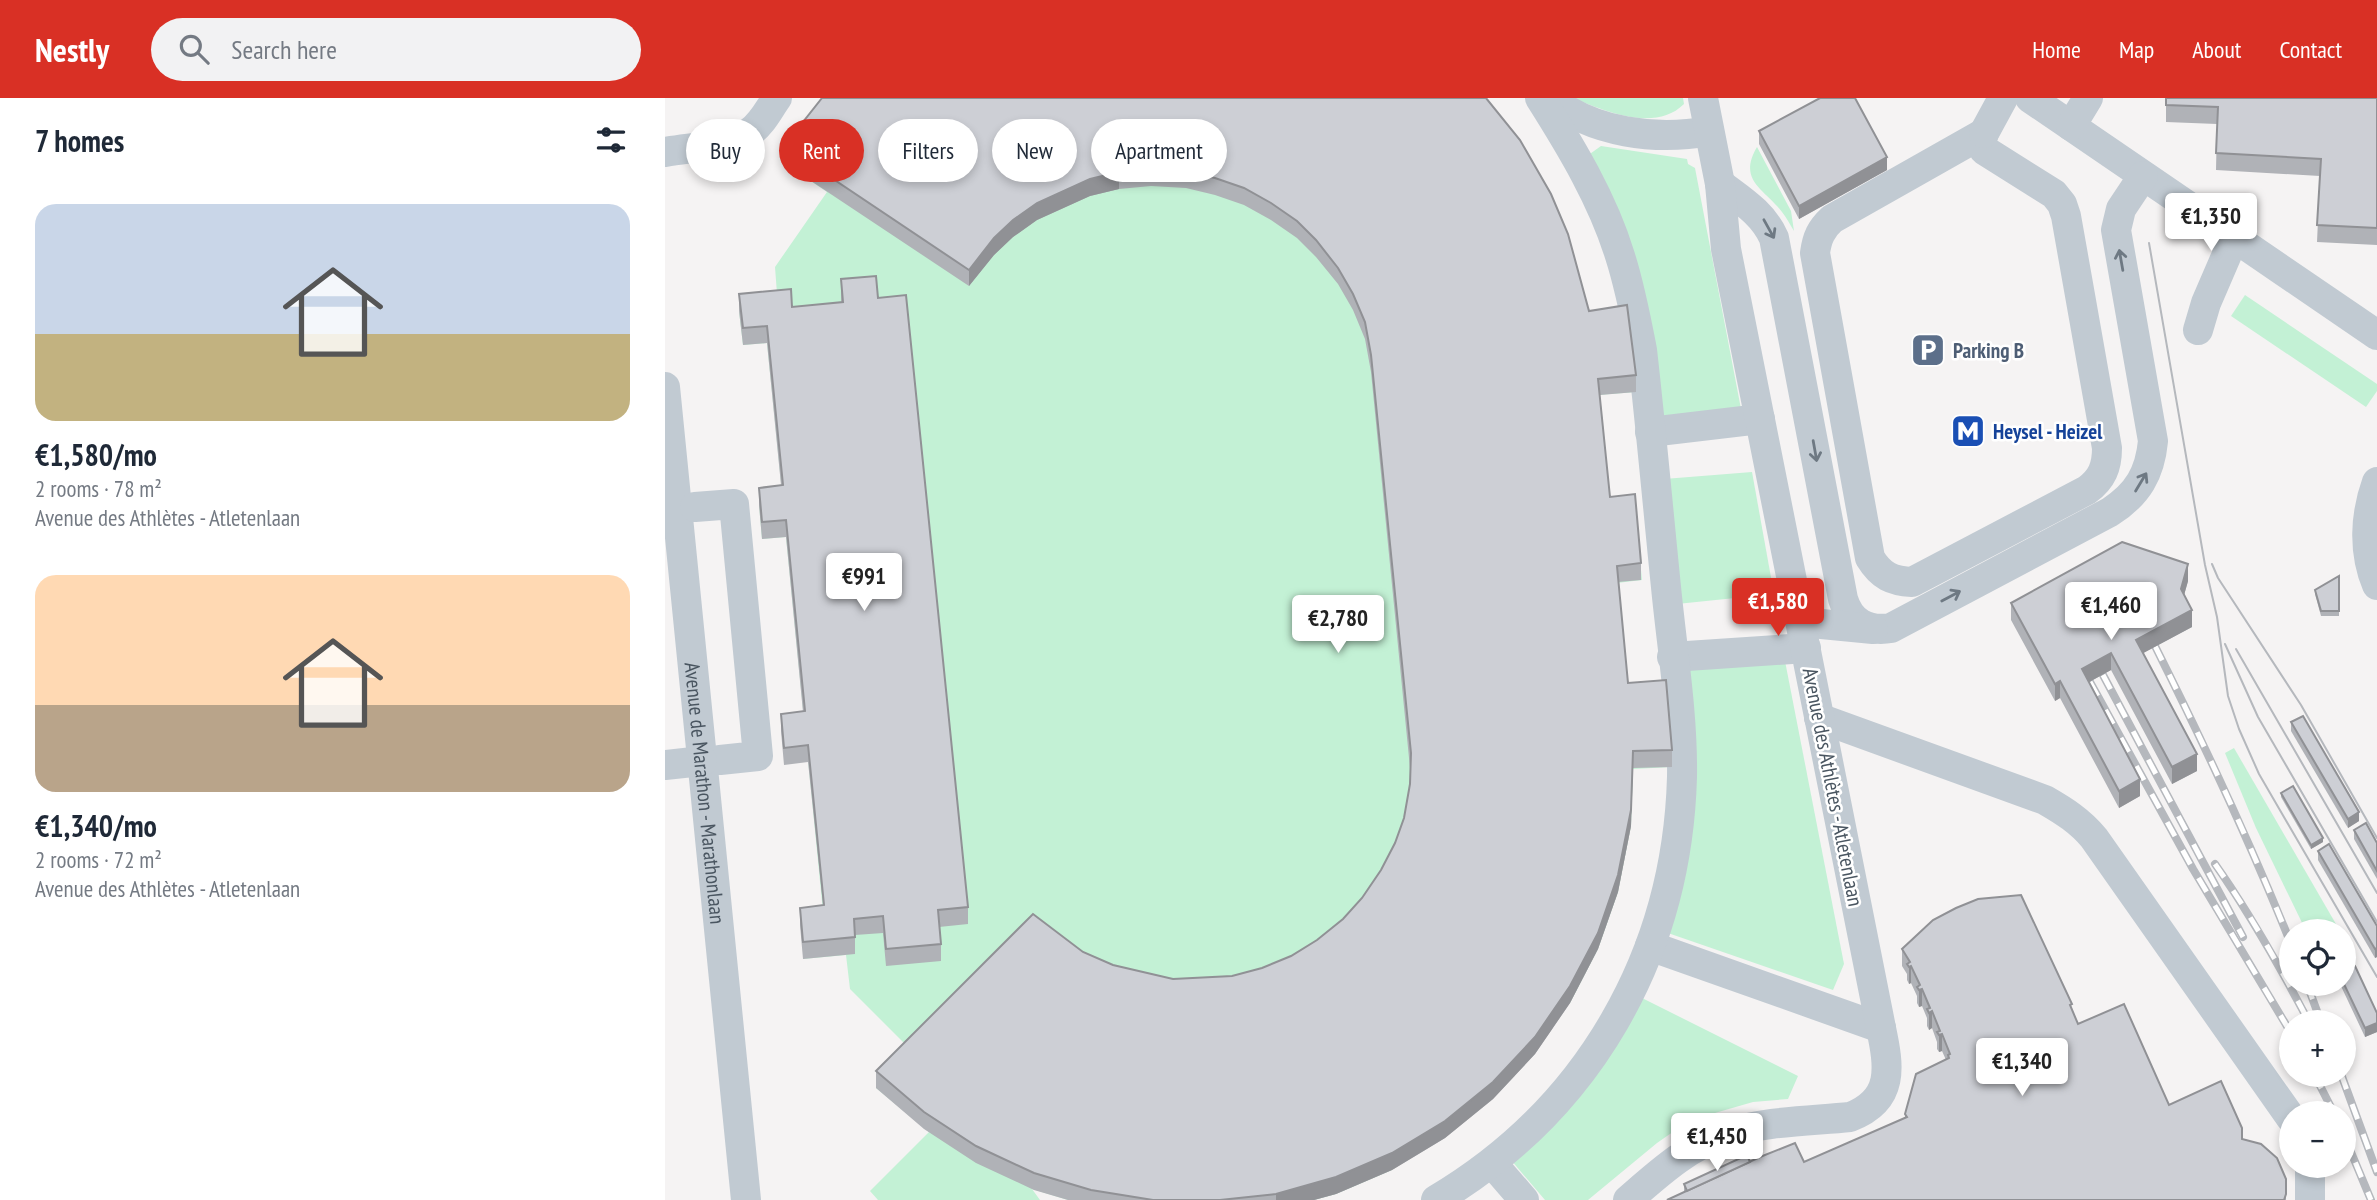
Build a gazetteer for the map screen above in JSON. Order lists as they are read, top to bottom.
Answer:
{
  "streets": {
    "street": ["Avenue des Athlètes - Atletenlaan", "Avenue de Marathon - Marathonlaan"]
  },
  "places": {
    "parking": ["Parking B"],
    "metro station": ["Heysel - Heizel"]
  },
  "page": {
    "header": "Nestly",
    "search": "Search here",
    "nav": [
      "Home",
      "Map",
      "About",
      "Contact"
    ],
    "heading": "7 homes",
    "chip": [
      "Buy",
      "Rent",
      "Filters",
      "New",
      "Apartment"
    ],
    "list": [
      {
        "name": "€1,580/mo",
        "note": "2 rooms · 78 m² · Avenue des Athlètes - Atletenlaan"
      },
      {
        "name": "€1,340/mo",
        "note": "2 rooms · 72 m² · Avenue des Athlètes - Atletenlaan"
      }
    ],
    "price": [
      "€1,350",
      "€991",
      "€1,580",
      "€1,460",
      "€2,780",
      "€1,340",
      "€1,450"
    ],
    "map_buttons": ["+", "−"]
  }
}
